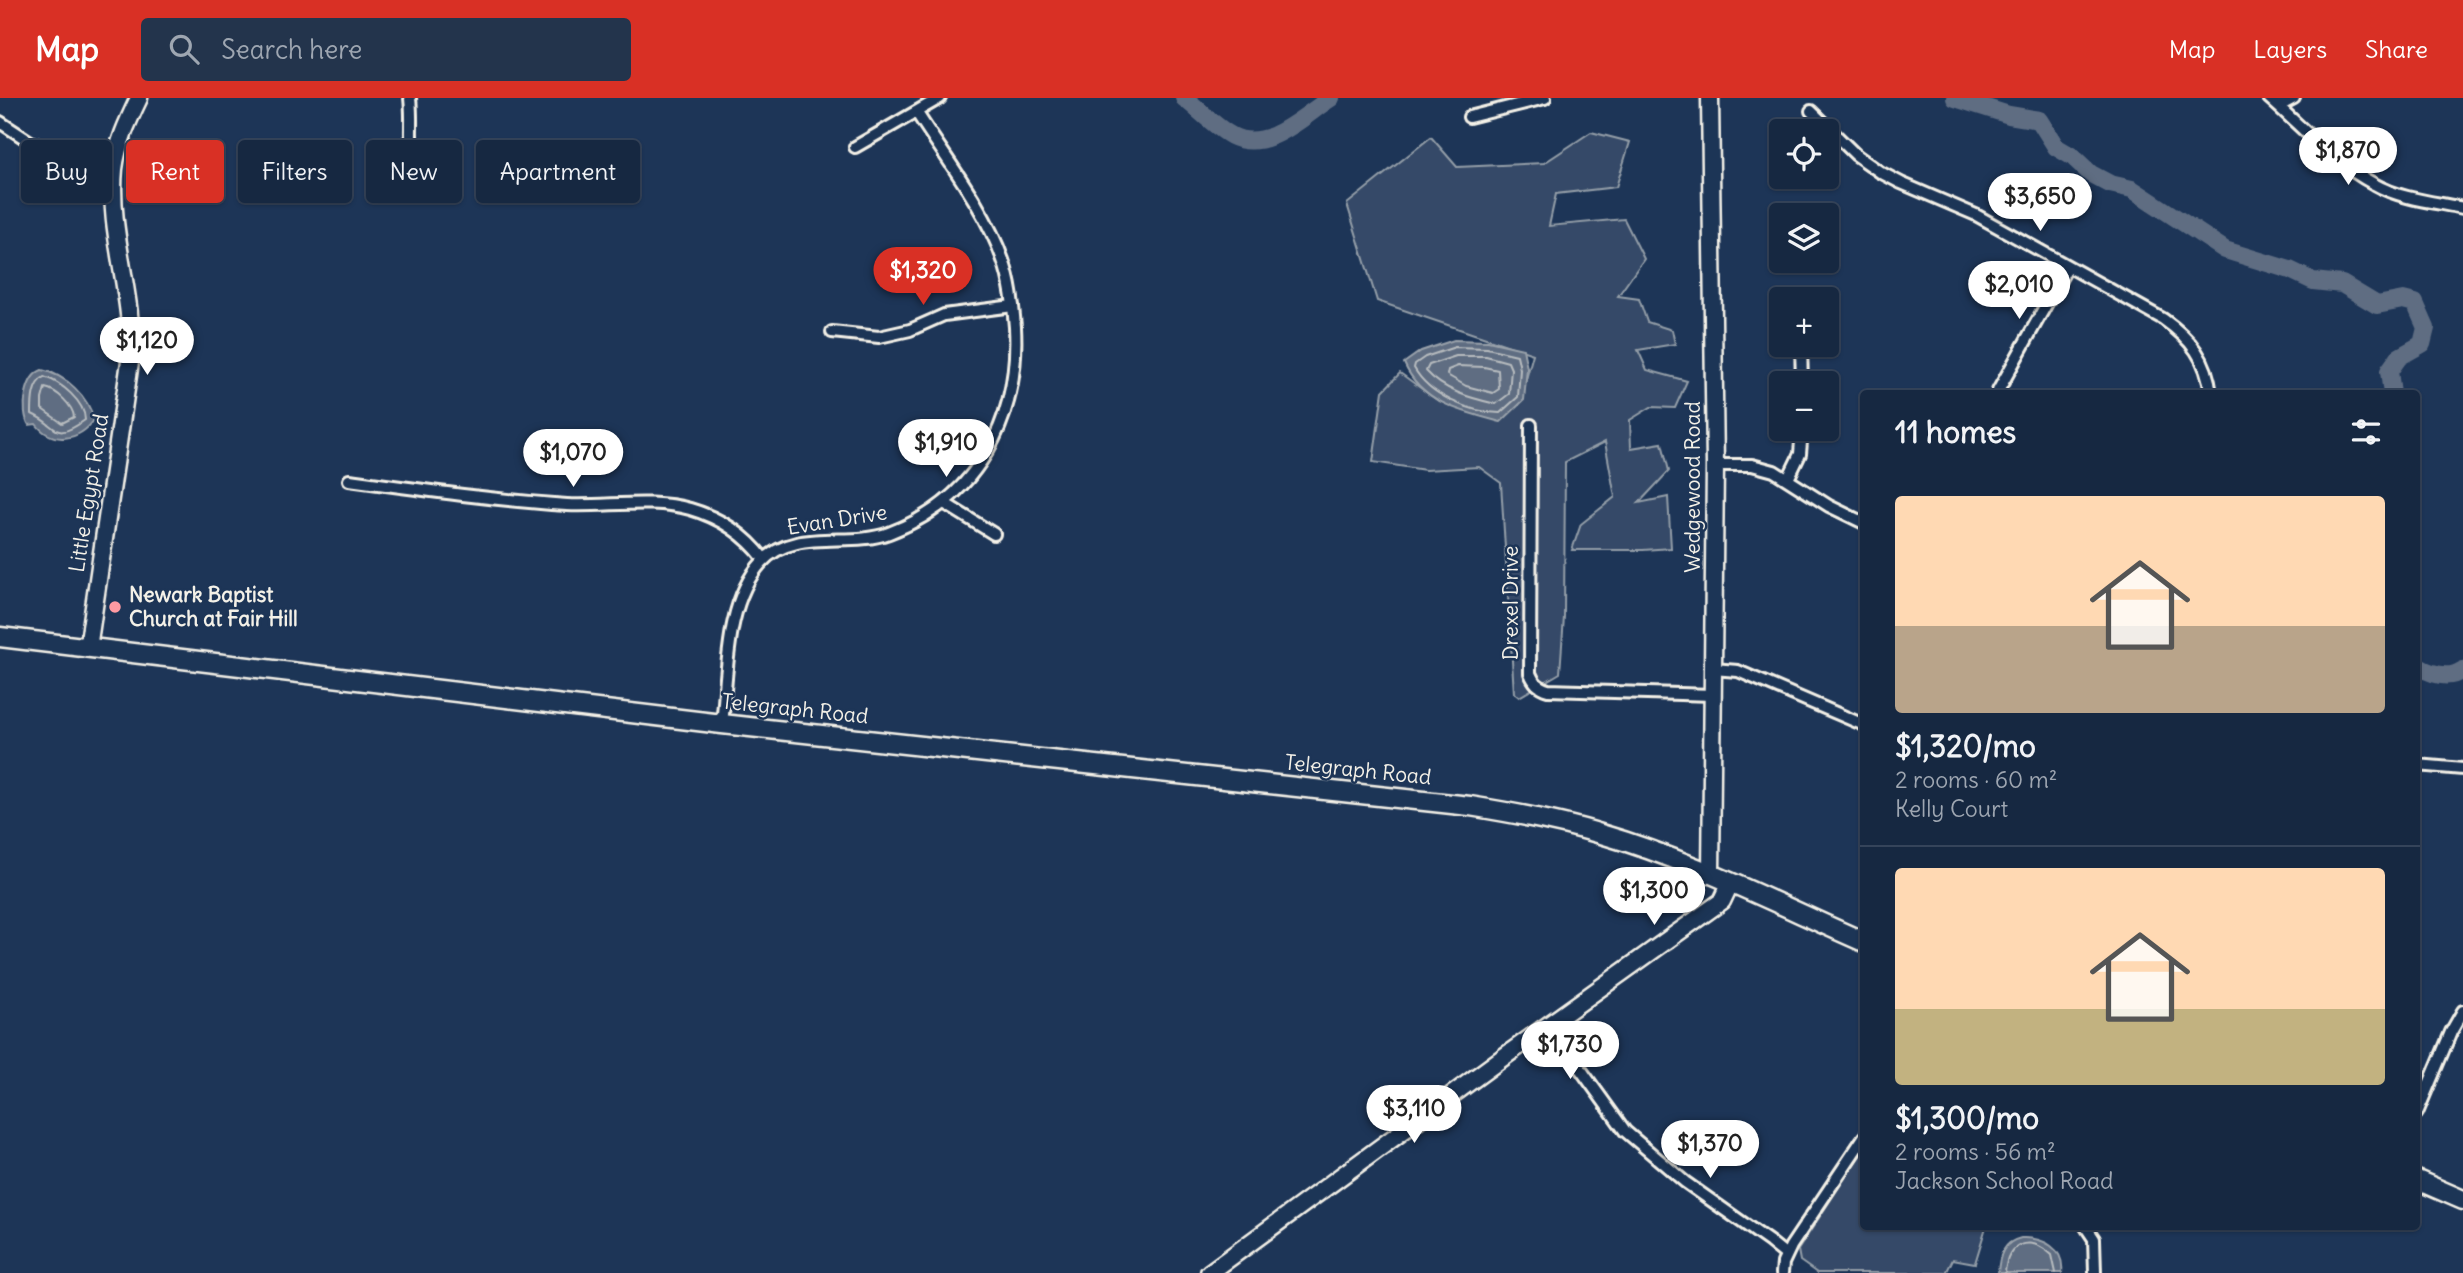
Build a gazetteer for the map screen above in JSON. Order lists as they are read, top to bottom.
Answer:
{
  "streets": {
    "main road": ["Telegraph Road"],
    "street": [
      "Wedgewood Road",
      "Little Egypt Road",
      "Evan Drive",
      "Drexel Drive"
    ]
  },
  "crossings": [
    ["Wedgewood Road", "Drexel Drive"],
    ["Wedgewood Road", "Telegraph Road"],
    ["Little Egypt Road", "Telegraph Road"]
  ],
  "places": ["Newark Baptist Church at Fair Hill"],
  "page": {
    "header": "Map",
    "search": "Search here",
    "nav": ["Map", "Layers", "Share"],
    "map_buttons": ["+", "−"],
    "price": [
      "$1,870",
      "$3,650",
      "$1,320",
      "$2,010",
      "$1,120",
      "$1,910",
      "$1,070",
      "$1,300",
      "$1,730",
      "$3,110",
      "$1,370"
    ],
    "chip": [
      "Buy",
      "Rent",
      "Filters",
      "New",
      "Apartment"
    ],
    "heading": "11 homes",
    "list": [
      {
        "name": "$1,320/mo",
        "note": "2 rooms · 60 m² · Kelly Court"
      },
      {
        "name": "$1,300/mo",
        "note": "2 rooms · 56 m² · Jackson School Road"
      }
    ]
  }
}
